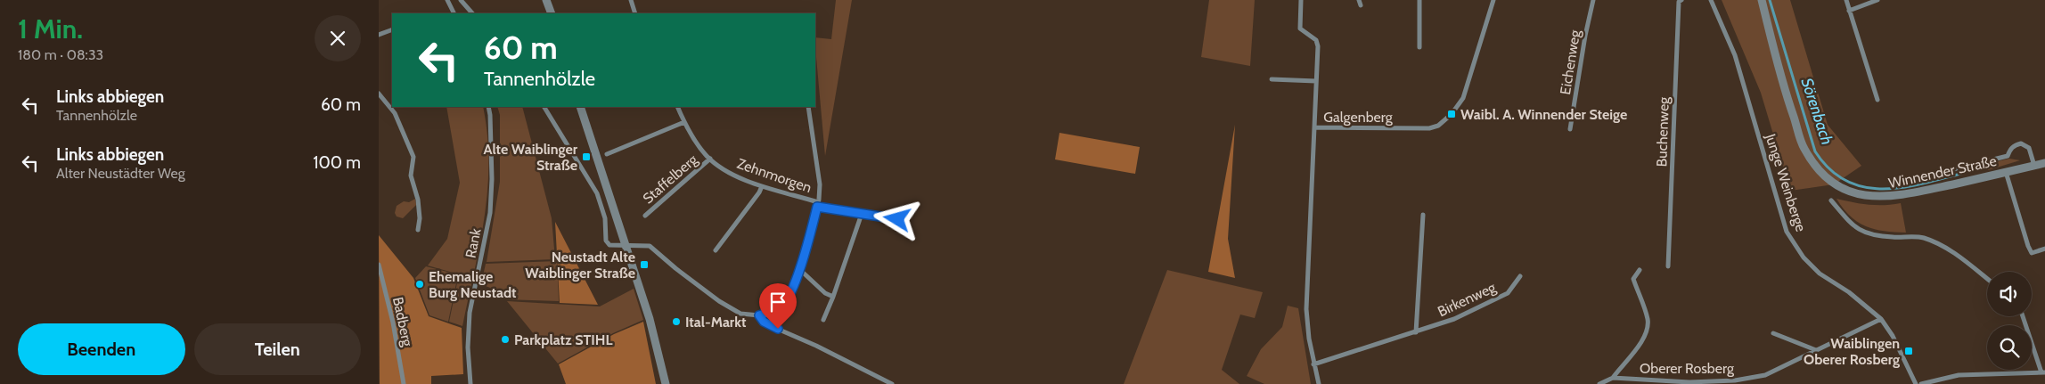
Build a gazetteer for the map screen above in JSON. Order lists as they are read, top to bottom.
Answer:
{
  "streets": {
    "street": [
      "Eichenweg",
      "Galgenberg",
      "Buchenweg",
      "Winnender Straße",
      "Zehnmorgen",
      "Staffelberg",
      "Junge Weinberge",
      "Rank",
      "Birkenweg",
      "Badberg",
      "Oberer Rosberg"
    ]
  },
  "crossings": [
    ["Galgenberg", "Birkenweg"],
    ["Zehnmorgen", "Staffelberg"],
    ["Junge Weinberge", "Oberer Rosberg"]
  ],
  "water": ["Sörenbach"],
  "places": {
    "transit": [
      "Waibl. A. Winnender Steige",
      "Alte Waiblinger Straße",
      "Neustadt Alte Waiblinger Straße",
      "Waiblingen Oberer Rosberg"
    ],
    "other": ["Ehemalige Burg Neustadt", "Ital-Markt", "Parkplatz STIHL"]
  },
  "page": {
    "heading": ["1 Min.", "180 m · 08:33"],
    "turn": ["60 m", "Tannenhölzle"],
    "list": [
      {
        "name": "Links abbiegen",
        "note": "Tannenhölzle",
        "value": "60 m"
      },
      {
        "name": "Links abbiegen",
        "note": "Alter Neustädter Weg",
        "value": "100 m"
      }
    ],
    "buttons": ["Beenden", "Teilen"]
  }
}
